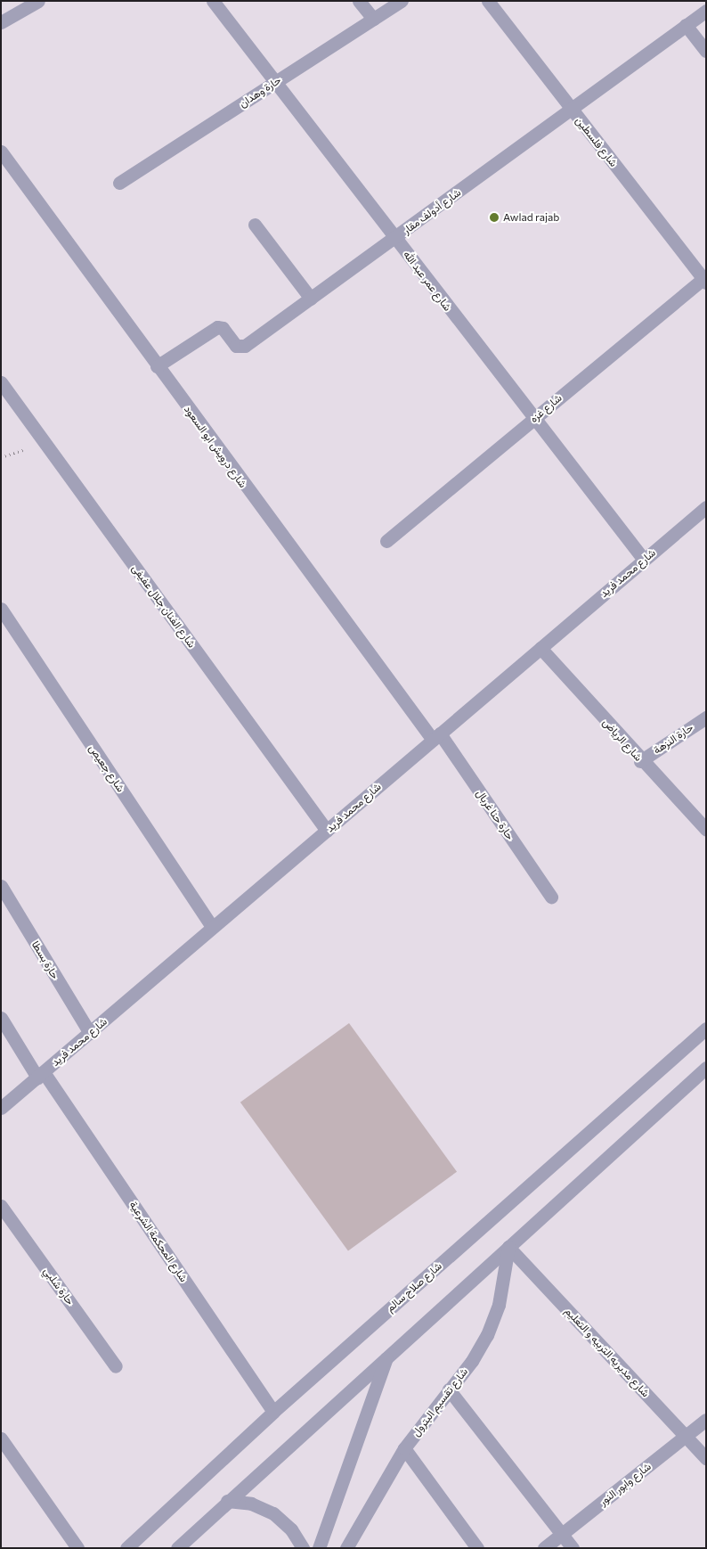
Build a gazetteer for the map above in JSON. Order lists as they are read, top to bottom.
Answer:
{
  "streets": {
    "street": [
      "حارة وهدان",
      "شارع فلسطين",
      "شارع أدولف مقار",
      "شارع عمر عبد الله",
      "شارع غزه",
      "شارع درويش ابو السعود",
      "شارع محمد فريد",
      "شارع الفنان جلال عفيفى",
      "حارة النزهة",
      "شارع الرياض",
      "شارع جعيص",
      "حارة حنا غربال",
      "حارة بسطا",
      "شارع المحكمة الشرعية",
      "حارة شلبي",
      "شارع صلاح سالم",
      "شارع مديريه التربيه و التعليم",
      "شارع تقسيم البترول",
      "شارع وابور النور"
    ]
  },
  "crossings": [
    ["حارة وهدان", "شارع عمر عبد الله"],
    ["شارع فلسطين", "شارع أدولف مقار"],
    ["شارع فلسطين", "شارع غزه"],
    ["شارع أدولف مقار", "شارع عمر عبد الله"],
    ["شارع أدولف مقار", "شارع درويش ابو السعود"],
    ["شارع عمر عبد الله", "شارع غزه"],
    ["شارع عمر عبد الله", "شارع محمد فريد"],
    ["شارع درويش ابو السعود", "شارع محمد فريد"],
    ["شارع درويش ابو السعود", "حارة حنا غربال"],
    ["شارع محمد فريد", "شارع الفنان جلال عفيفى"],
    ["شارع محمد فريد", "شارع الرياض"],
    ["شارع محمد فريد", "شارع جعيص"],
    ["شارع محمد فريد", "حارة حنا غربال"],
    ["شارع محمد فريد", "حارة بسطا"],
    ["شارع محمد فريد", "شارع المحكمة الشرعية"],
    ["حارة النزهة", "شارع الرياض"],
    ["شارع المحكمة الشرعية", "شارع صلاح سالم"],
    ["شارع مديريه التربيه و التعليم", "شارع تقسيم البترول"],
    ["شارع مديريه التربيه و التعليم", "شارع وابور النور"]
  ],
  "places": ["Awlad rajab"]
}
